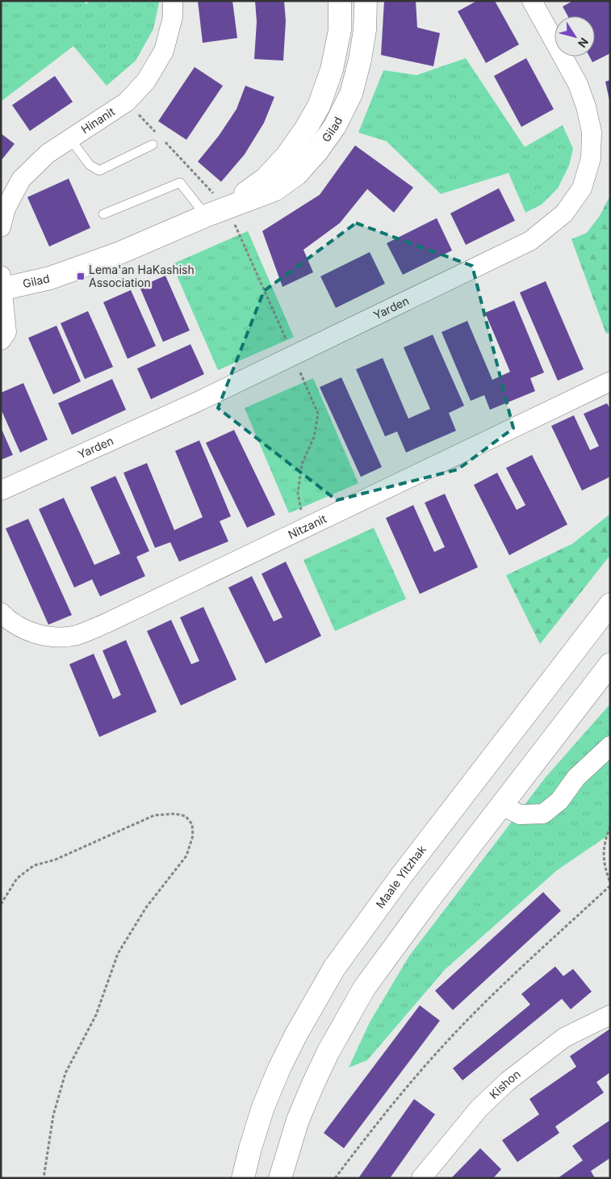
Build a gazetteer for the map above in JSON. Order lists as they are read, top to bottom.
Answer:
{
  "streets": {
    "main road": ["Gilad", "Maale Yitzhak"],
    "street": [
      "Hinanit",
      "Yarden",
      "Nitzanit",
      "Kishon"
    ]
  },
  "places": {
    "transit": ["Lema'an HaKashish Association"]
  },
  "north": "bottom right"
}
